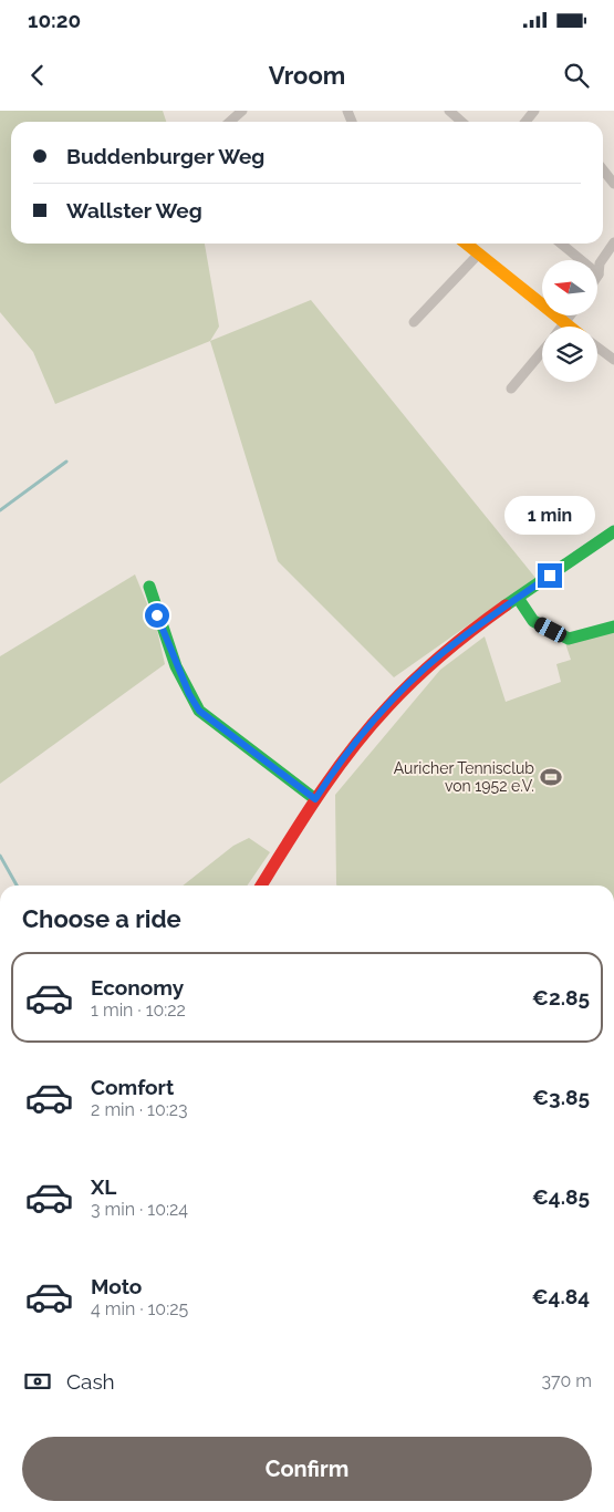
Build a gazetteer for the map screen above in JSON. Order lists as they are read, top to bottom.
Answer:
{
  "places": {
    "sports": ["Auricher Tennisclub von 1952 e.V."]
  },
  "north": "left",
  "page": {
    "status": "10:20",
    "header": "Vroom",
    "banner": ["Buddenburger Weg", "Wallster Weg"],
    "bubble": "1 min",
    "heading": "Choose a ride",
    "list": [
      {
        "name": "Economy",
        "note": "1 min · 10:22",
        "value": "€2.85"
      },
      {
        "name": "Comfort",
        "note": "2 min · 10:23",
        "value": "€3.85"
      },
      {
        "name": "XL",
        "note": "3 min · 10:24",
        "value": "€4.85"
      },
      {
        "name": "Moto",
        "note": "4 min · 10:25",
        "value": "€4.84"
      }
    ],
    "pay": ["Cash", "370 m"],
    "buttons": "Confirm"
  }
}
